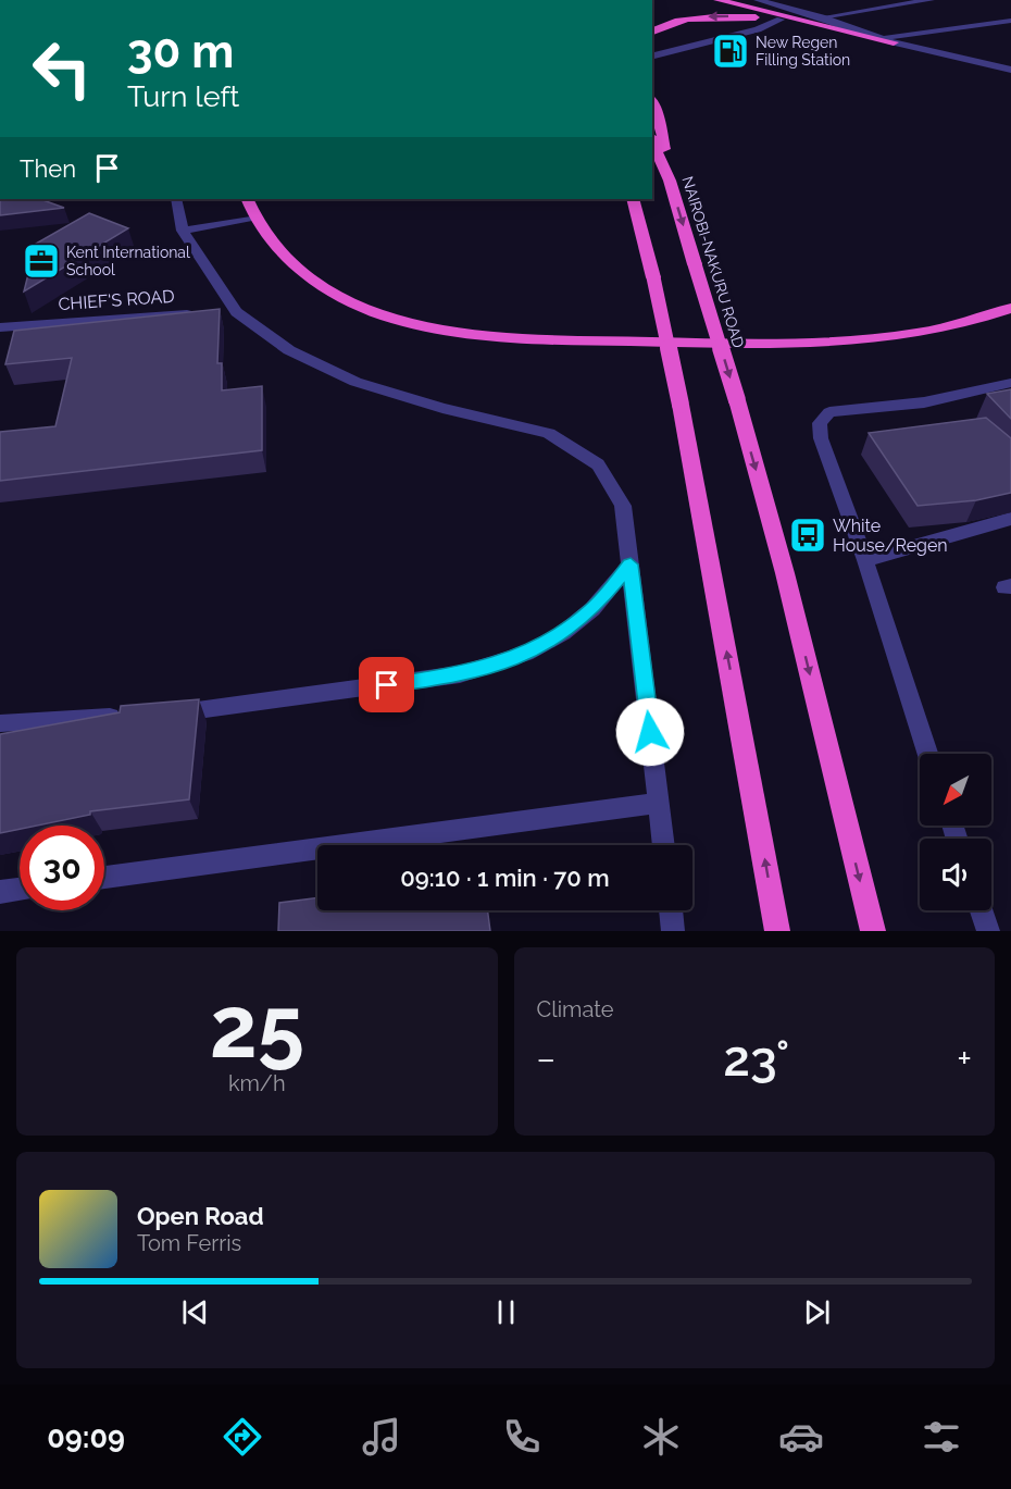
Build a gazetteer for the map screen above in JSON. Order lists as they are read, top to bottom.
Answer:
{
  "streets": {
    "highway": ["NAIROBI-NAKURU ROAD"],
    "street": ["CHIEF'S ROAD"]
  },
  "places": {
    "fuel station": ["New Regen Filling Station"],
    "office": ["Kent International School"],
    "bus stop": ["White House/Regen"]
  },
  "north": "bottom left",
  "page": {
    "turn": ["30 m", "Turn left"],
    "then": "Then",
    "limit": "30",
    "trip": "09:10 · 1 min · 70 m",
    "tile": [
      ["25", "km/h"],
      "Climate"
    ],
    "heat": ["−", "23°", "+"],
    "song": ["Open Road", "Tom Ferris"],
    "tabs": "09:09"
  }
}
